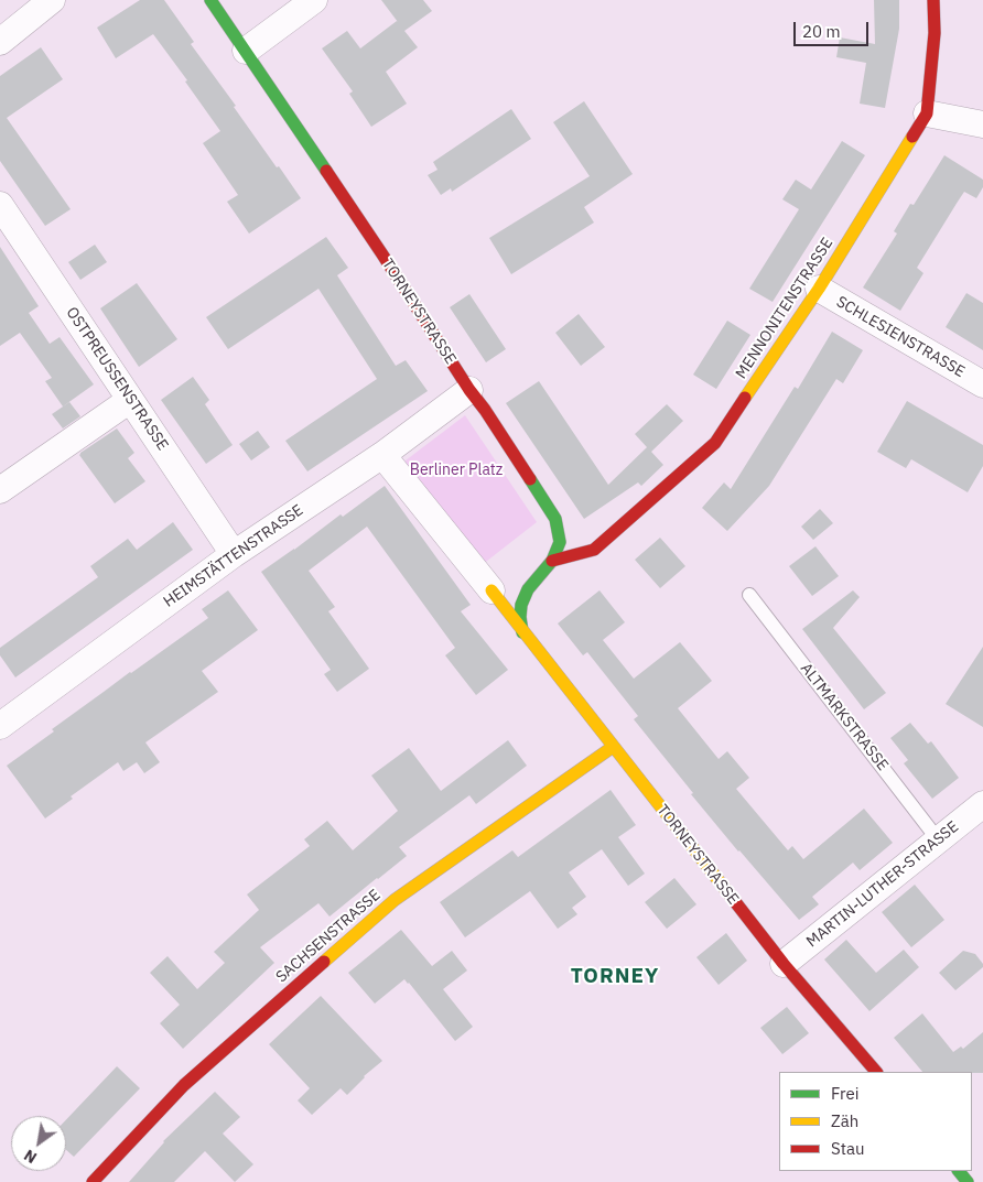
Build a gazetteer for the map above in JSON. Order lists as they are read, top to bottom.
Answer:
{
  "streets": {
    "street": [
      "MENNONITENSTRASSE",
      "TORNEYSTRASSE",
      "SCHLESIENSTRASSE",
      "OSTPREUSSENSTRASSE",
      "HEIMSTÄTTENSTRASSE",
      "MARTIN-LUTHER-STRASSE",
      "SACHSENSTRASSE"
    ],
    "lane": ["ALTMARKSTRASSE"]
  },
  "crossings": [
    ["MENNONITENSTRASSE", "TORNEYSTRASSE"],
    ["MENNONITENSTRASSE", "SCHLESIENSTRASSE"],
    ["TORNEYSTRASSE", "HEIMSTÄTTENSTRASSE"],
    ["TORNEYSTRASSE", "MARTIN-LUTHER-STRASSE"],
    ["TORNEYSTRASSE", "SACHSENSTRASSE"],
    ["OSTPREUSSENSTRASSE", "HEIMSTÄTTENSTRASSE"],
    ["ALTMARKSTRASSE", "MARTIN-LUTHER-STRASSE"]
  ],
  "districts": ["TORNEY"],
  "parks": ["Berliner Platz"],
  "legend": ["Frei", "Zäh", "Stau"],
  "scale_bar": "20 m",
  "north": "bottom left"
}
